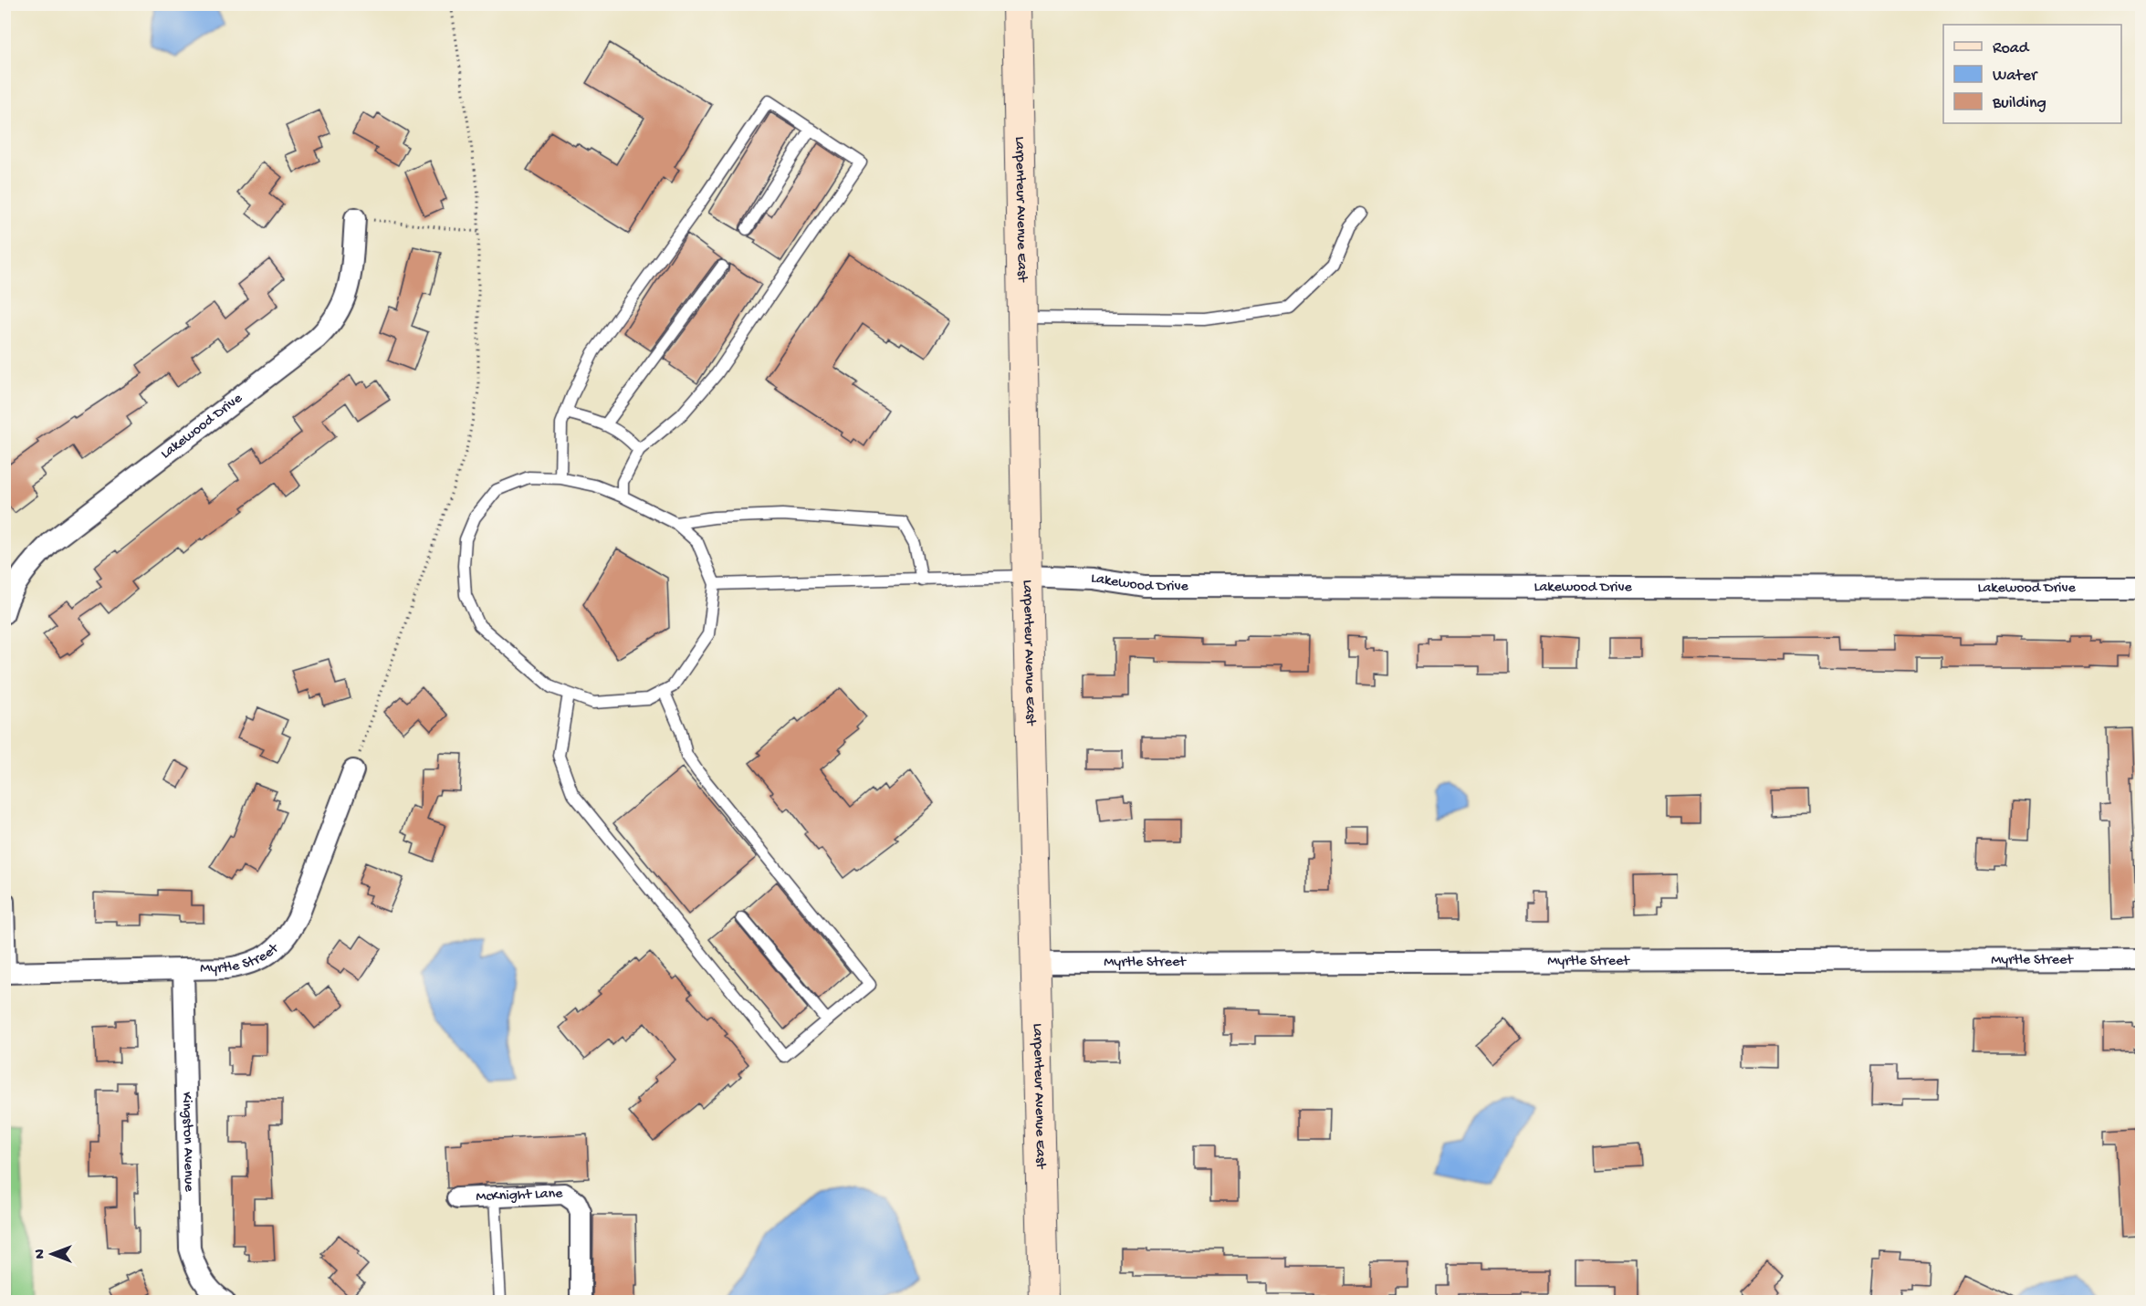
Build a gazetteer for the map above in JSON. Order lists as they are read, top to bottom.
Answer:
{
  "streets": {
    "street": [
      "Larpenteur Avenue East",
      "Lakewood Drive",
      "Myrtle Street",
      "Kingston Avenue",
      "McKnight Lane"
    ]
  },
  "crossings": [
    ["Larpenteur Avenue East", "Lakewood Drive"],
    ["Larpenteur Avenue East", "Myrtle Street"],
    ["Myrtle Street", "Kingston Avenue"]
  ],
  "legend": ["Road", "Water", "Building"],
  "north": "left"
}
